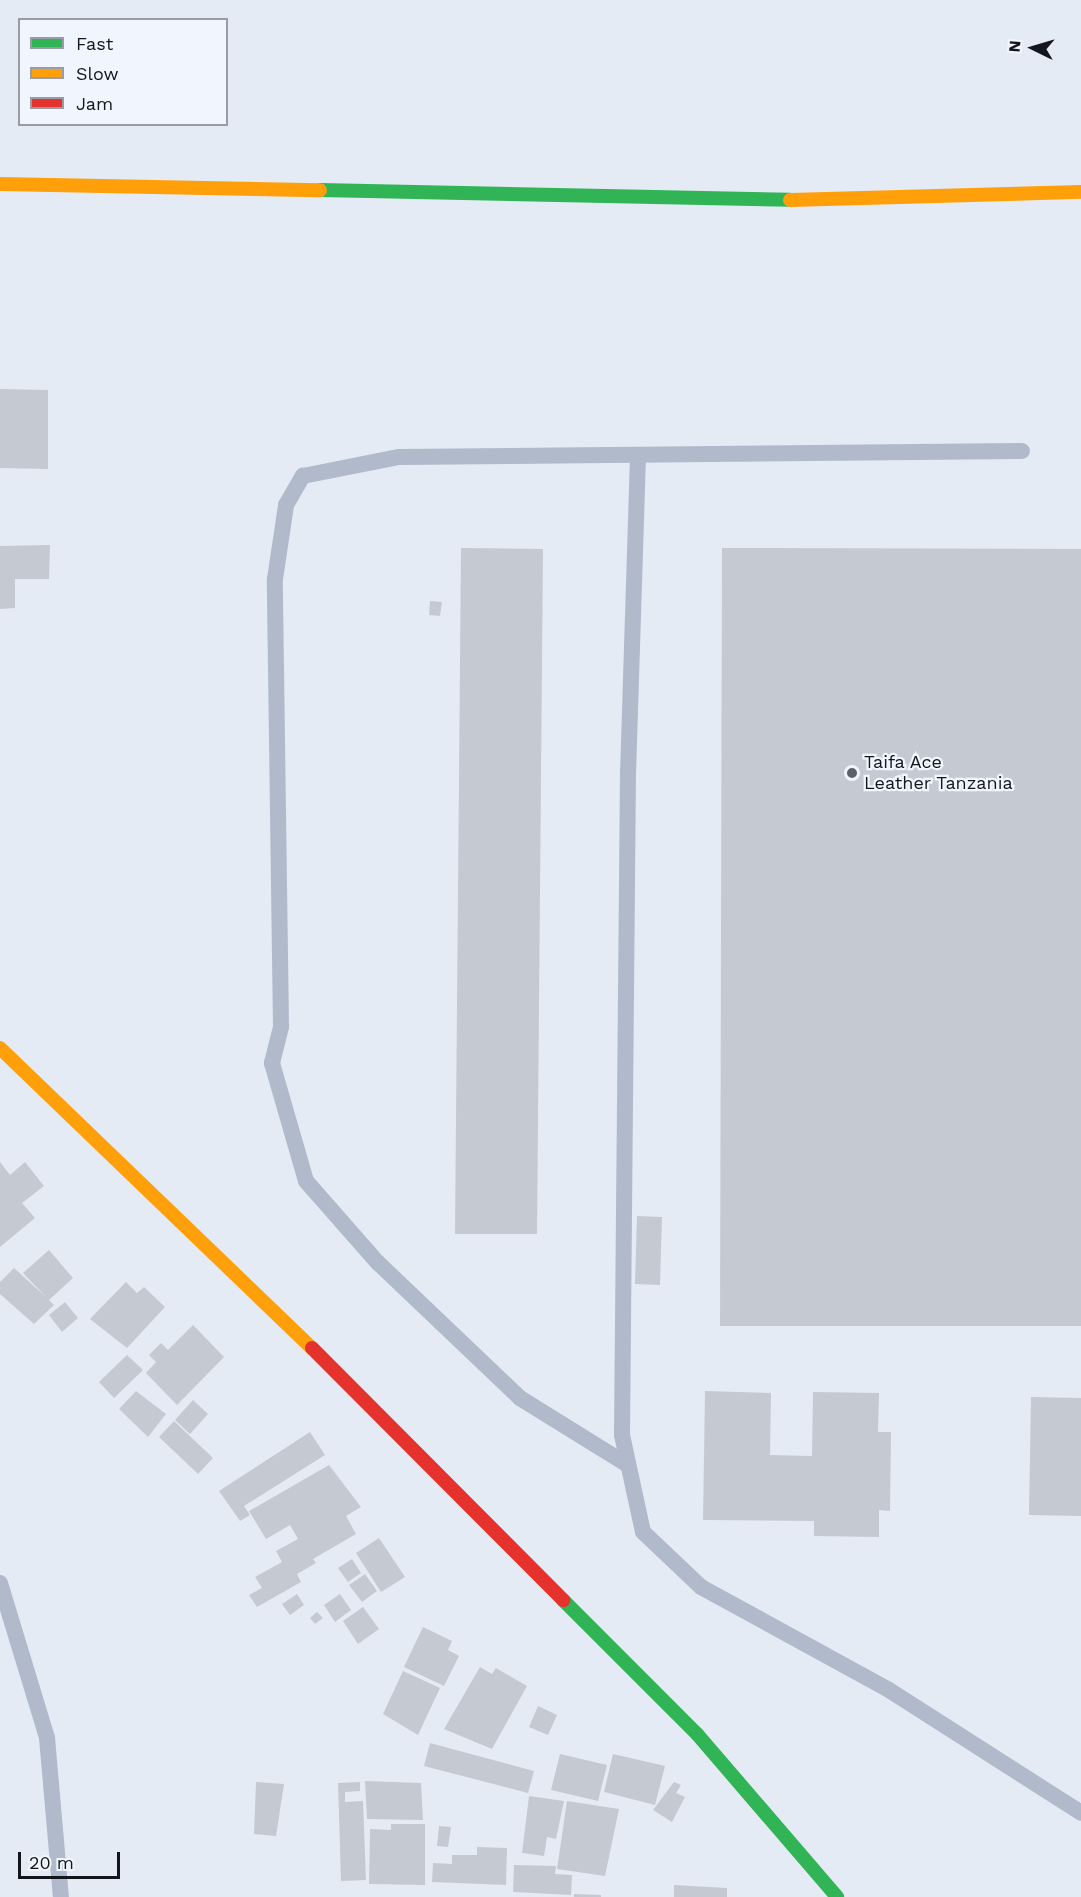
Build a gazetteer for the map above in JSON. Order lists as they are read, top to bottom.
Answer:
{
  "places": ["Taifa Ace Leather Tanzania"],
  "legend": ["Fast", "Slow", "Jam"],
  "scale_bar": "20 m",
  "north": "left"
}
